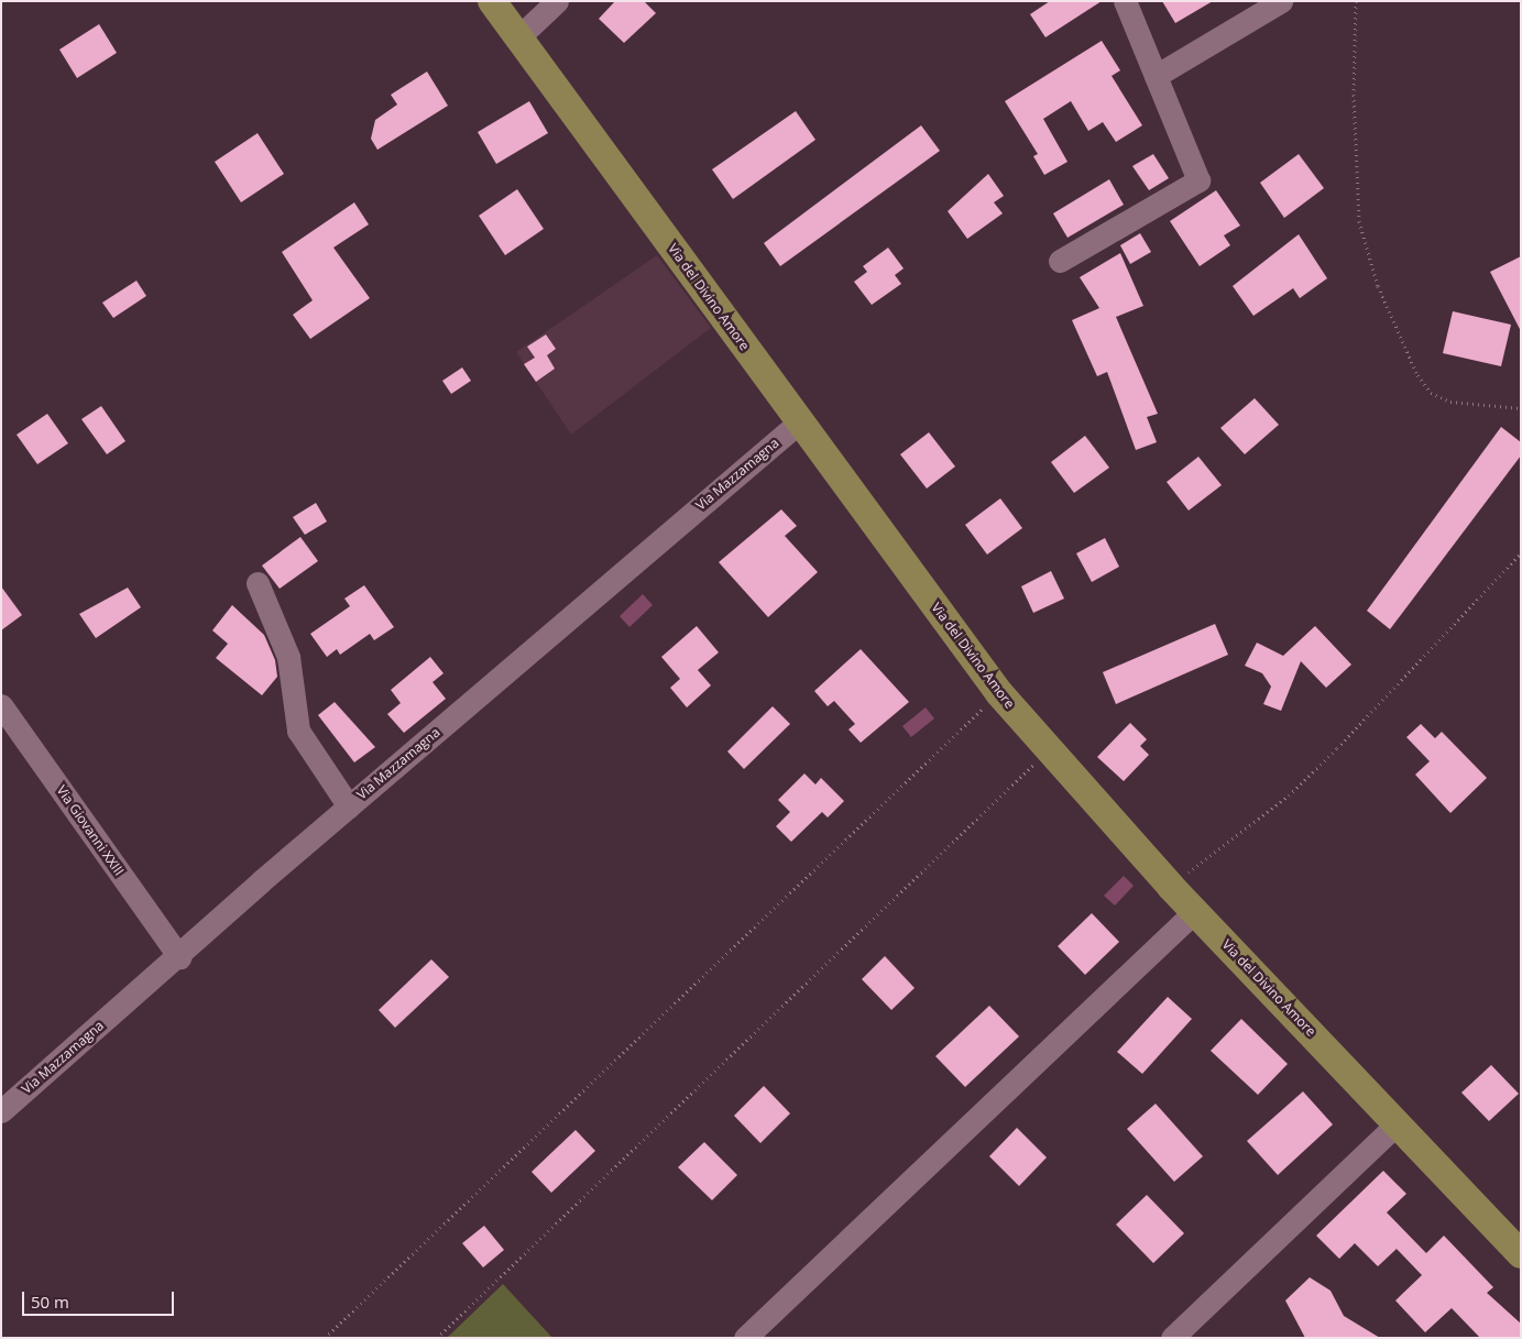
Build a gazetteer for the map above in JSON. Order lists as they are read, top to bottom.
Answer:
{
  "streets": {
    "main road": ["Via del Divino Amore"],
    "street": ["Via Mazzamagna", "Via Giovanni XXIII"]
  },
  "crossings": [
    ["Via del Divino Amore", "Via Mazzamagna"],
    ["Via Mazzamagna", "Via Giovanni XXIII"]
  ],
  "scale_bar": "50 m"
}
